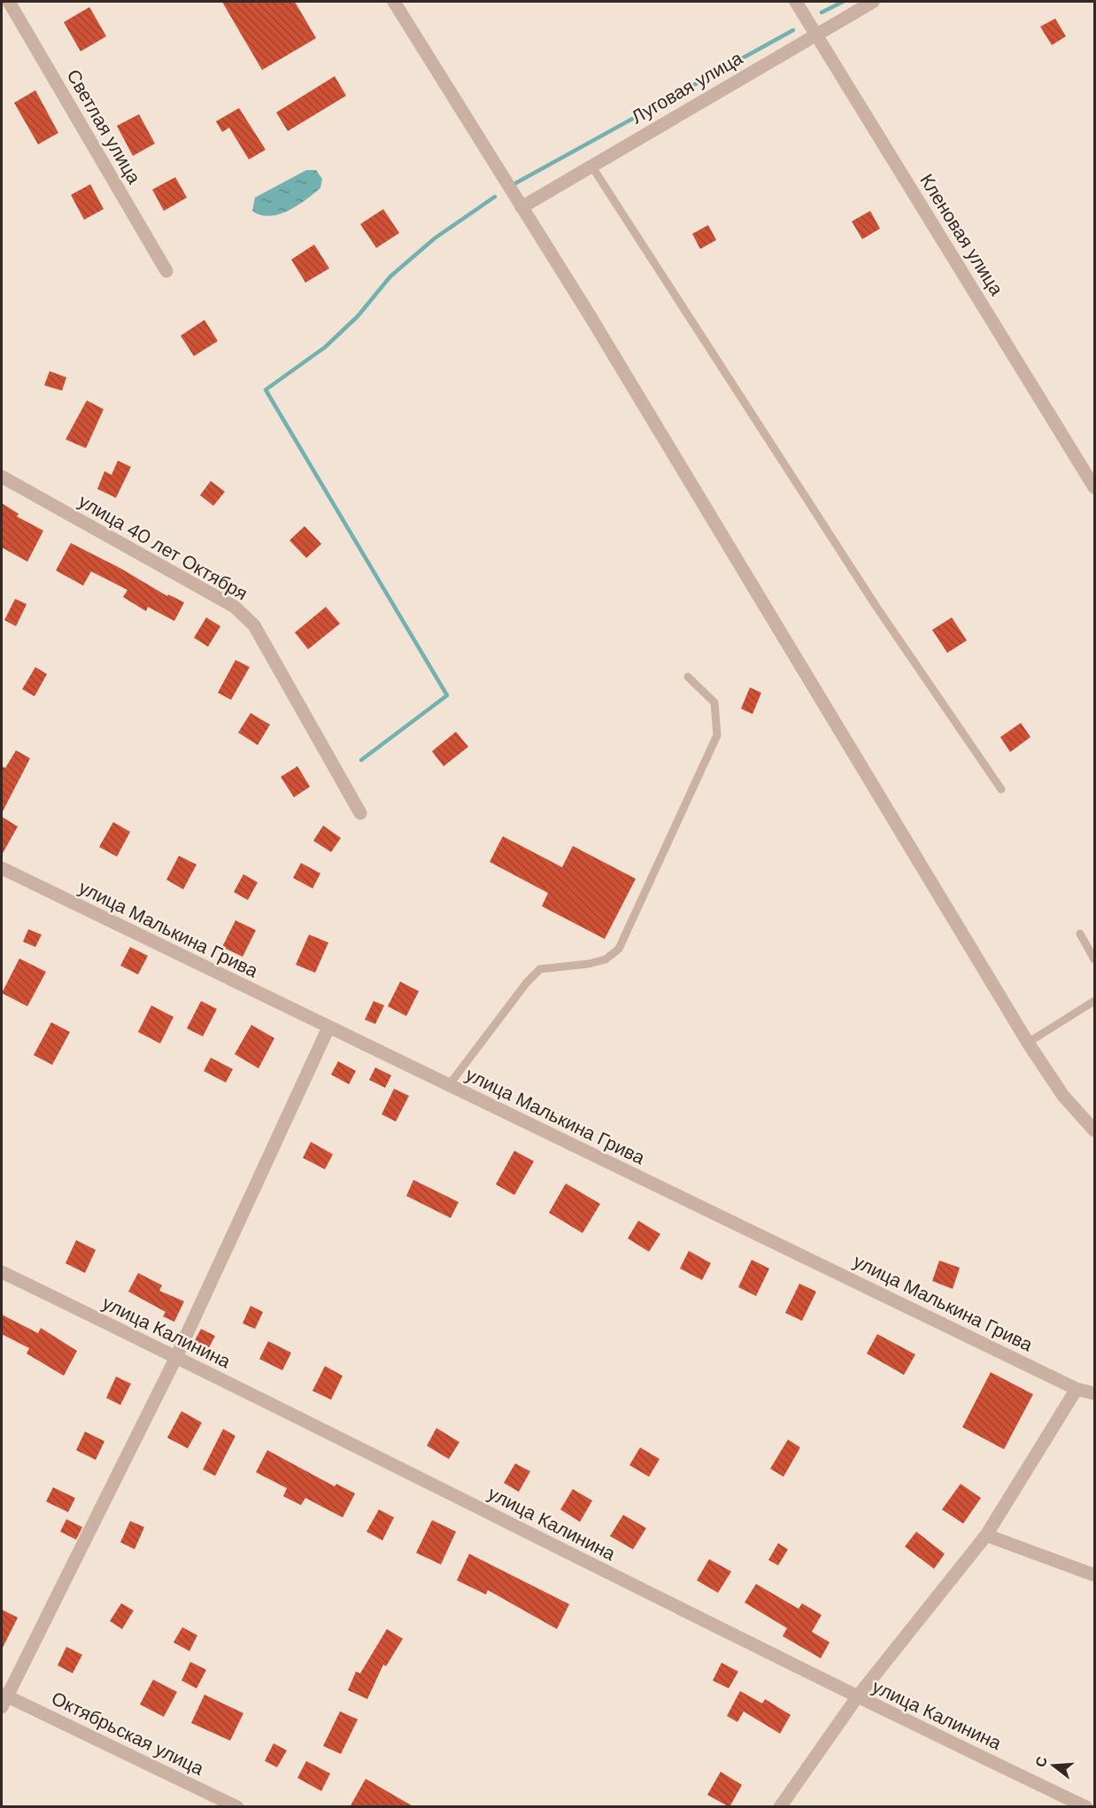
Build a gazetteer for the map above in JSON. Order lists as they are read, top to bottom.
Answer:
{
  "streets": {
    "street": [
      "Луговая улица",
      "Светлая улица",
      "Кленовая улица",
      "улица 40 лет Октября",
      "улица Малькина Грива",
      "улица Калинина",
      "Октябрьская улица"
    ]
  },
  "crossings": [
    ["Луговая улица", "Кленовая улица"]
  ],
  "north": "left"
}
